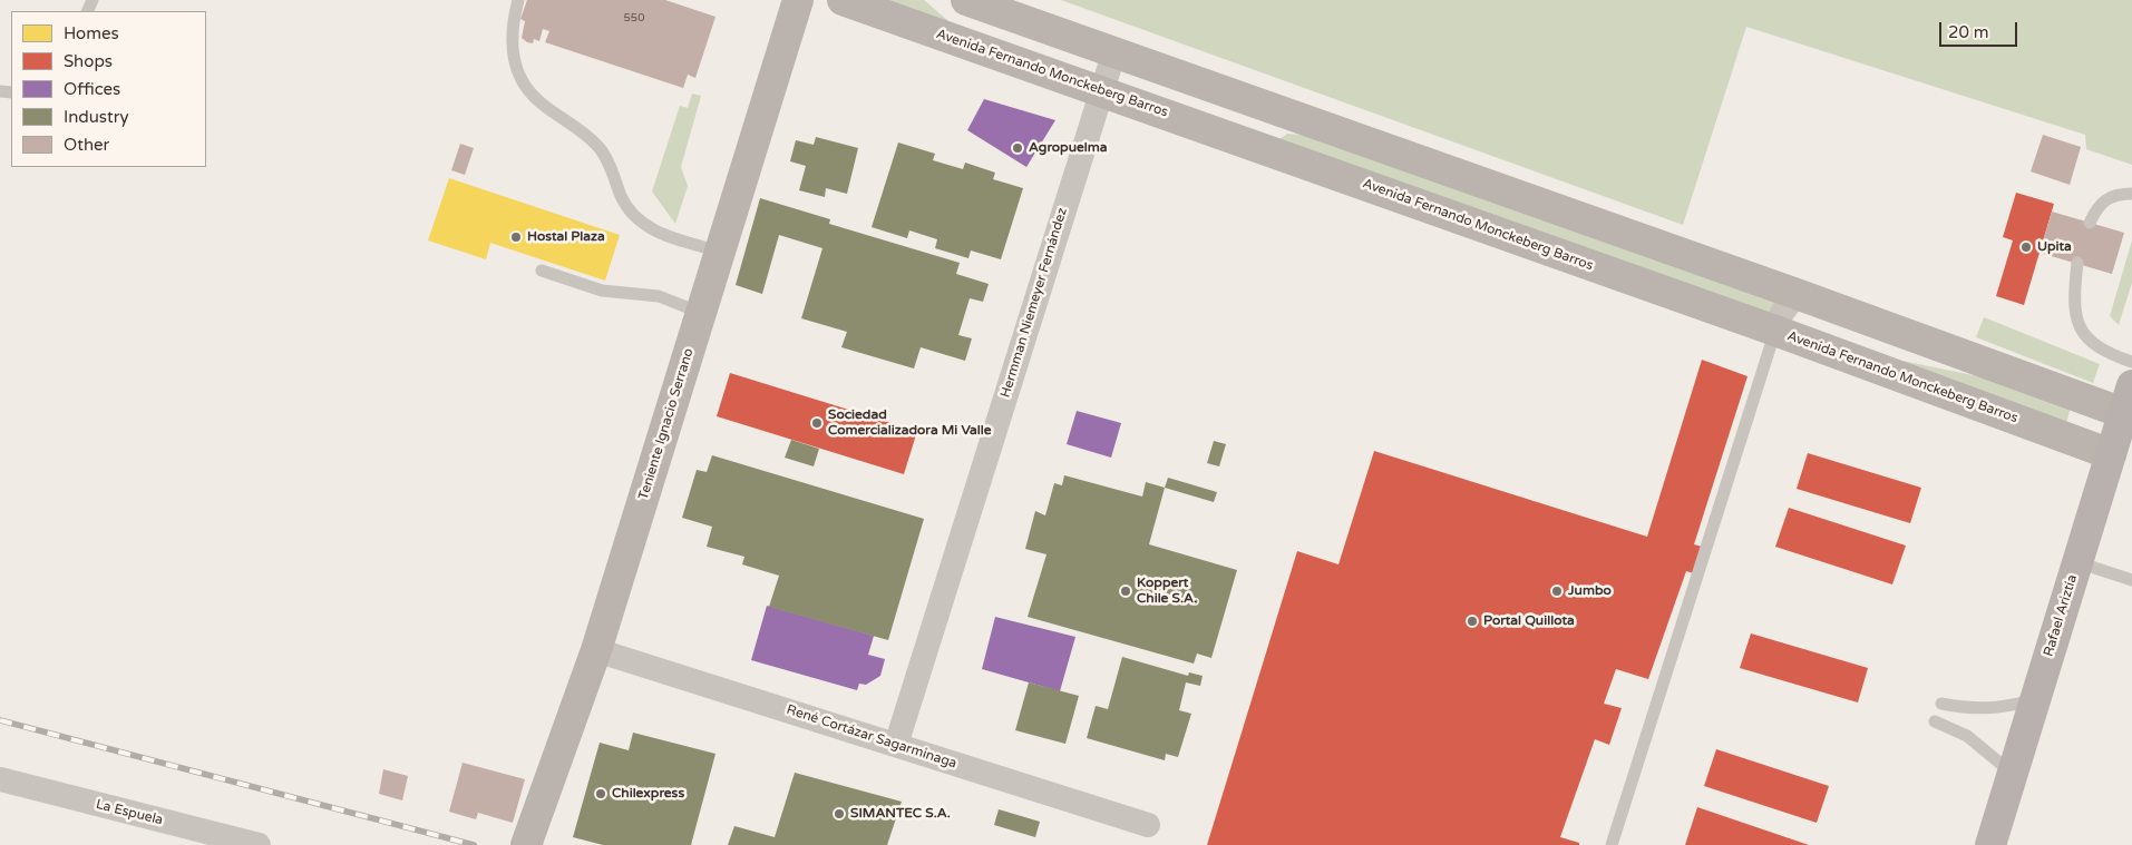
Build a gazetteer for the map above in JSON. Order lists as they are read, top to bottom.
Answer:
{
  "streets": {
    "main road": ["Rafael Ariztía"],
    "street": [
      "Avenida Fernando Monckeberg Barros",
      "Hermman Niemeyer Fernández",
      "Teniente Ignacio Serrano",
      "René Cortázar Sagarminaga",
      "La Espuela"
    ]
  },
  "crossings": [
    ["Avenida Fernando Monckeberg Barros", "Hermman Niemeyer Fernández"],
    ["Avenida Fernando Monckeberg Barros", "Rafael Ariztía"],
    ["Hermman Niemeyer Fernández", "René Cortázar Sagarminaga"],
    ["Teniente Ignacio Serrano", "René Cortázar Sagarminaga"]
  ],
  "places": [
    "Agropuelma",
    "Hostal Plaza",
    "Upita",
    "Sociedad Comercializadora Mi Valle",
    "Koppert Chile S.A.",
    "Jumbo",
    "Portal Quillota",
    "Chilexpress",
    "SIMANTEC S.A."
  ],
  "house_numbers": ["550"],
  "legend": [
    "Homes",
    "Shops",
    "Offices",
    "Industry",
    "Other"
  ],
  "scale_bar": "20 m"
}
